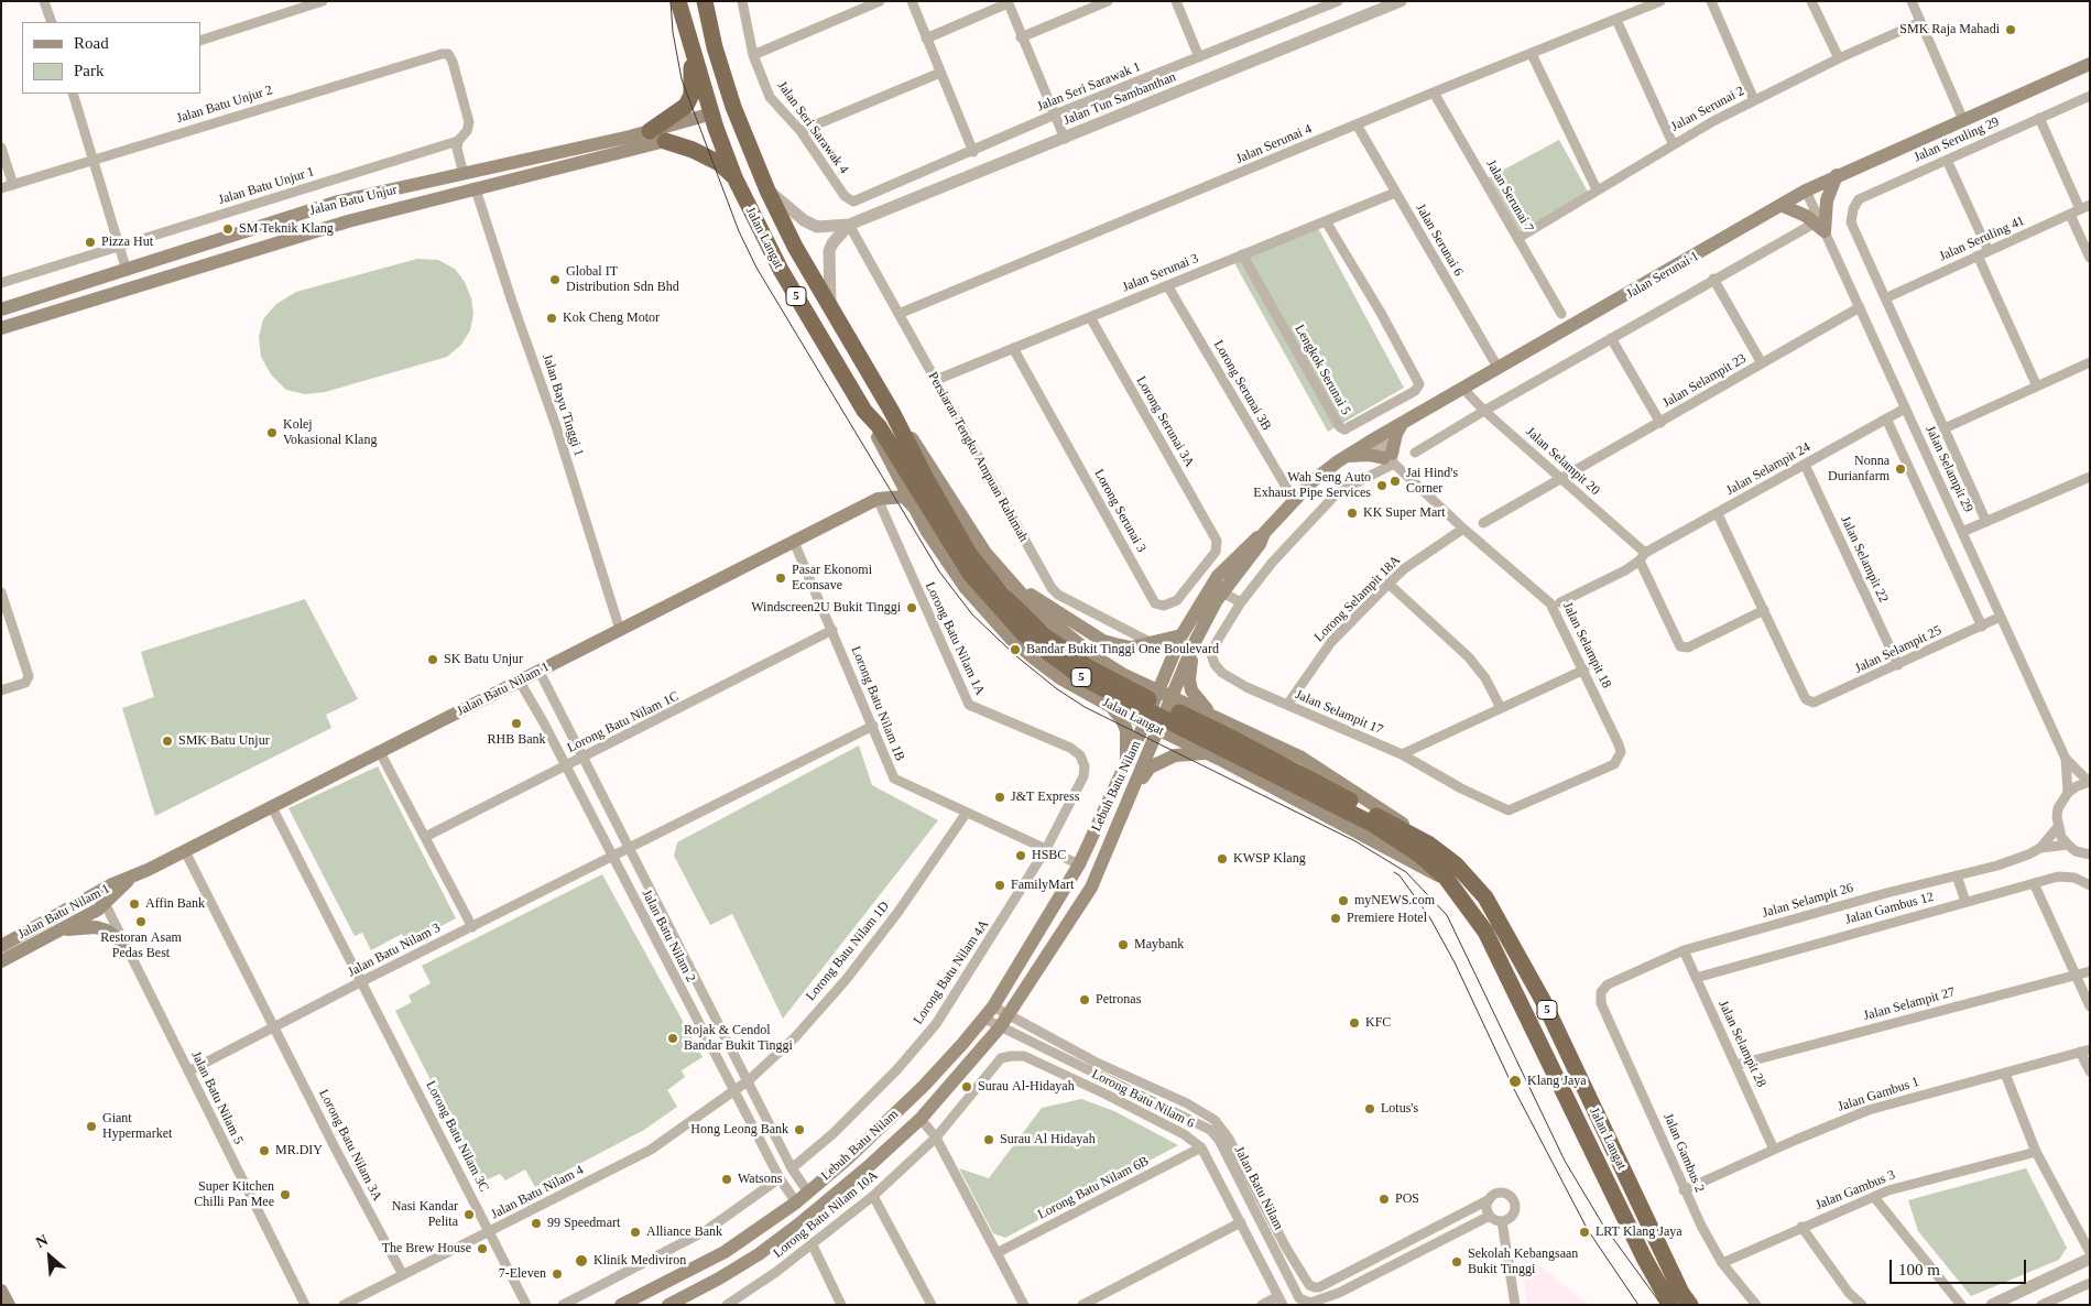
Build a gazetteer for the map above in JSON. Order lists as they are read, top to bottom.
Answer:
{
  "streets": {
    "highway": ["Jalan Langat", "5"],
    "main road": [
      "Jalan Batu Unjur",
      "Jalan Serunai 1",
      "Jalan Batu Nilam 1",
      "Lebuh Batu Nilam"
    ],
    "street": [
      "Jalan Seri Sarawak 1",
      "Jalan Tun Sambanthan",
      "Jalan Batu Unjur 2",
      "Jalan Serunai 2",
      "Jalan Seri Sarawak 4",
      "Jalan Seruling 29",
      "Jalan Serunai 4",
      "Jalan Batu Unjur 1",
      "Jalan Serunai 7",
      "Jalan Seruling 41",
      "Jalan Serunai 6",
      "Jalan Serunai 3",
      "Lengkok Serunai 5",
      "Jalan Selampit 23",
      "Lorong Serunai 3B",
      "Jalan Bayu Tinggi 1",
      "Lorong Serunai 3A",
      "Persiaran Tengku Ampuan Rahimah",
      "Jalan Selampit 20",
      "Jalan Selampit 24",
      "Jalan Selampit 29",
      "Lorong Serunai 3",
      "Jalan Selampit 22",
      "Lorong Selampit 18A",
      "Lorong Batu Nilam 1A",
      "Jalan Selampit 18",
      "Jalan Selampit 25",
      "Lorong Batu Nilam 1B",
      "Jalan Selampit 17",
      "Lorong Batu Nilam 1C",
      "Jalan Selampit 26",
      "Jalan Gambus 12",
      "Jalan Batu Nilam 2",
      "Jalan Batu Nilam 3",
      "Lorong Batu Nilam 1D",
      "Lorong Batu Nilam 4A",
      "Jalan Selampit 27",
      "Jalan Selampit 28",
      "Jalan Gambus 1",
      "Jalan Batu Nilam 5",
      "Lorong Batu Nilam 6",
      "Lorong Batu Nilam 3C",
      "Lorong Batu Nilam 3A",
      "Jalan Gambus 2",
      "Lorong Batu Nilam 6B",
      "Jalan Batu Nilam",
      "Jalan Gambus 3",
      "Jalan Batu Nilam 4",
      "Lorong Batu Nilam 10A"
    ]
  },
  "crossings": [
    ["Jalan Seri Sarawak 1", "Jalan Seri Sarawak 4"],
    ["Jalan Tun Sambanthan", "Jalan Langat"],
    ["Jalan Tun Sambanthan", "5"],
    ["Jalan Tun Sambanthan", "Persiaran Tengku Ampuan Rahimah"],
    ["Jalan Batu Unjur 2", "Jalan Batu Unjur 1"],
    ["Jalan Serunai 2", "Jalan Serunai 7"],
    ["Jalan Seruling 29", "Jalan Selampit 29"],
    ["Jalan Serunai 4", "Jalan Serunai 7"],
    ["Jalan Serunai 4", "Jalan Serunai 6"],
    ["Jalan Serunai 4", "Persiaran Tengku Ampuan Rahimah"],
    ["Jalan Batu Unjur", "Jalan Langat"],
    ["Jalan Batu Unjur", "5"],
    ["Jalan Batu Unjur", "Jalan Bayu Tinggi 1"],
    ["Jalan Langat", "5"],
    ["Jalan Langat", "Lebuh Batu Nilam"],
    ["Jalan Seruling 41", "Jalan Selampit 29"],
    ["Jalan Serunai 6", "Jalan Serunai 3"],
    ["Jalan Serunai 6", "Jalan Serunai 1"],
    ["Jalan Serunai 3", "Lengkok Serunai 5"],
    ["Jalan Serunai 3", "Lorong Serunai 3B"],
    ["Jalan Serunai 3", "Lorong Serunai 3A"],
    ["Jalan Serunai 3", "Persiaran Tengku Ampuan Rahimah"],
    ["Jalan Serunai 3", "Lorong Serunai 3"],
    ["Jalan Serunai 1", "Lorong Serunai 3B"],
    ["Jalan Serunai 1", "Jalan Selampit 20"],
    ["Jalan Serunai 1", "Jalan Selampit 29"],
    ["Jalan Serunai 1", "Jalan Selampit 18"],
    ["Jalan Serunai 1", "Lebuh Batu Nilam"],
    ["Jalan Selampit 23", "Jalan Selampit 20"],
    ["Jalan Selampit 23", "Jalan Selampit 29"],
    ["Jalan Bayu Tinggi 1", "Jalan Batu Nilam 1"],
    ["Lorong Serunai 3A", "Lorong Serunai 3"],
    ["Jalan Selampit 20", "Jalan Selampit 24"],
    ["Jalan Selampit 24", "Jalan Selampit 29"],
    ["Jalan Selampit 24", "Jalan Selampit 22"],
    ["Jalan Selampit 29", "Jalan Selampit 25"],
    ["Jalan Selampit 22", "Jalan Selampit 25"],
    ["Lorong Selampit 18A", "Jalan Selampit 18"],
    ["Lorong Selampit 18A", "Jalan Selampit 17"],
    ["Lorong Batu Nilam 1A", "Jalan Batu Nilam 1"],
    ["Lorong Batu Nilam 1A", "Lorong Batu Nilam 1B"],
    ["Lorong Batu Nilam 1A", "Lorong Batu Nilam 4A"],
    ["Jalan Selampit 18", "Jalan Selampit 17"],
    ["Jalan Batu Nilam 1", "Lorong Batu Nilam 1B"],
    ["Jalan Batu Nilam 1", "Jalan Batu Nilam 2"],
    ["Jalan Batu Nilam 1", "Jalan Batu Nilam 5"],
    ["Jalan Batu Nilam 1", "Lorong Batu Nilam 3C"],
    ["Jalan Batu Nilam 1", "Lorong Batu Nilam 3A"],
    ["Lorong Batu Nilam 1B", "Lorong Batu Nilam 1C"],
    ["Lorong Batu Nilam 1B", "Lebuh Batu Nilam"],
    ["Lorong Batu Nilam 1B", "Lorong Batu Nilam 1D"],
    ["Lorong Batu Nilam 1B", "Lorong Batu Nilam 4A"],
    ["Lorong Batu Nilam 1C", "Jalan Batu Nilam 2"],
    ["Lebuh Batu Nilam", "Jalan Batu Nilam 2"],
    ["Lebuh Batu Nilam", "Jalan Batu Nilam"],
    ["Jalan Selampit 26", "Jalan Selampit 28"],
    ["Jalan Selampit 26", "Jalan Gambus 2"],
    ["Jalan Gambus 12", "Jalan Selampit 28"],
    ["Jalan Batu Nilam 2", "Jalan Batu Nilam 3"],
    ["Jalan Batu Nilam 2", "Lorong Batu Nilam 1D"],
    ["Jalan Batu Nilam 2", "Lorong Batu Nilam 4A"],
    ["Jalan Batu Nilam 2", "Jalan Batu Nilam 4"],
    ["Jalan Batu Nilam 3", "Jalan Batu Nilam 5"],
    ["Jalan Batu Nilam 3", "Lorong Batu Nilam 3C"],
    ["Jalan Batu Nilam 3", "Lorong Batu Nilam 3A"],
    ["Lorong Batu Nilam 1D", "Jalan Batu Nilam 4"],
    ["Jalan Selampit 27", "Jalan Selampit 28"],
    ["Jalan Selampit 28", "Jalan Gambus 1"],
    ["Jalan Gambus 1", "Jalan Gambus 2"],
    ["Lorong Batu Nilam 6", "Lorong Batu Nilam 6B"],
    ["Lorong Batu Nilam 6", "Lorong Batu Nilam 10A"],
    ["Lorong Batu Nilam 3C", "Jalan Batu Nilam 4"],
    ["Lorong Batu Nilam 3A", "Jalan Batu Nilam 4"],
    ["Jalan Gambus 2", "Jalan Gambus 3"]
  ],
  "places": [
    "SMK Raja Mahadi",
    "SM Teknik Klang",
    "Pizza Hut",
    "Global IT Distribution Sdn Bhd",
    "Kok Cheng Motor",
    "Kolej Vokasional Klang",
    "Nonna Durianfarm",
    "Jai Hind's Corner",
    "Wah Seng Auto Exhaust Pipe Services",
    "KK Super Mart",
    "Pasar Ekonomi Econsave",
    "Windscreen2U Bukit Tinggi",
    "Bandar Bukit Tinggi One Boulevard",
    "SK Batu Unjur",
    "RHB Bank",
    "SMK Batu Unjur",
    "J&T Express",
    "HSBC",
    "KWSP Klang",
    "FamilyMart",
    "myNEWS.com",
    "Affin Bank",
    "Premiere Hotel",
    "Restoran Asam Pedas Best",
    "Maybank",
    "Petronas",
    "KFC",
    "Rojak & Cendol Bandar Bukit Tinggi",
    "Klang Jaya",
    "Surau Al-Hidayah",
    "Lotus's",
    "Giant Hypermarket",
    "Hong Leong Bank",
    "Surau Al Hidayah",
    "MR.DIY",
    "Watsons",
    "Super Kitchen Chilli Pan Mee",
    "POS",
    "Nasi Kandar Pelita",
    "99 Speedmart",
    "Alliance Bank",
    "LRT Klang Jaya",
    "The Brew House",
    "Klinik Mediviron",
    "Sekolah Kebangsaan Bukit Tinggi",
    "7-Eleven"
  ],
  "legend": ["Road", "Park"],
  "scale_bar": "100 m",
  "north": "top left"
}
